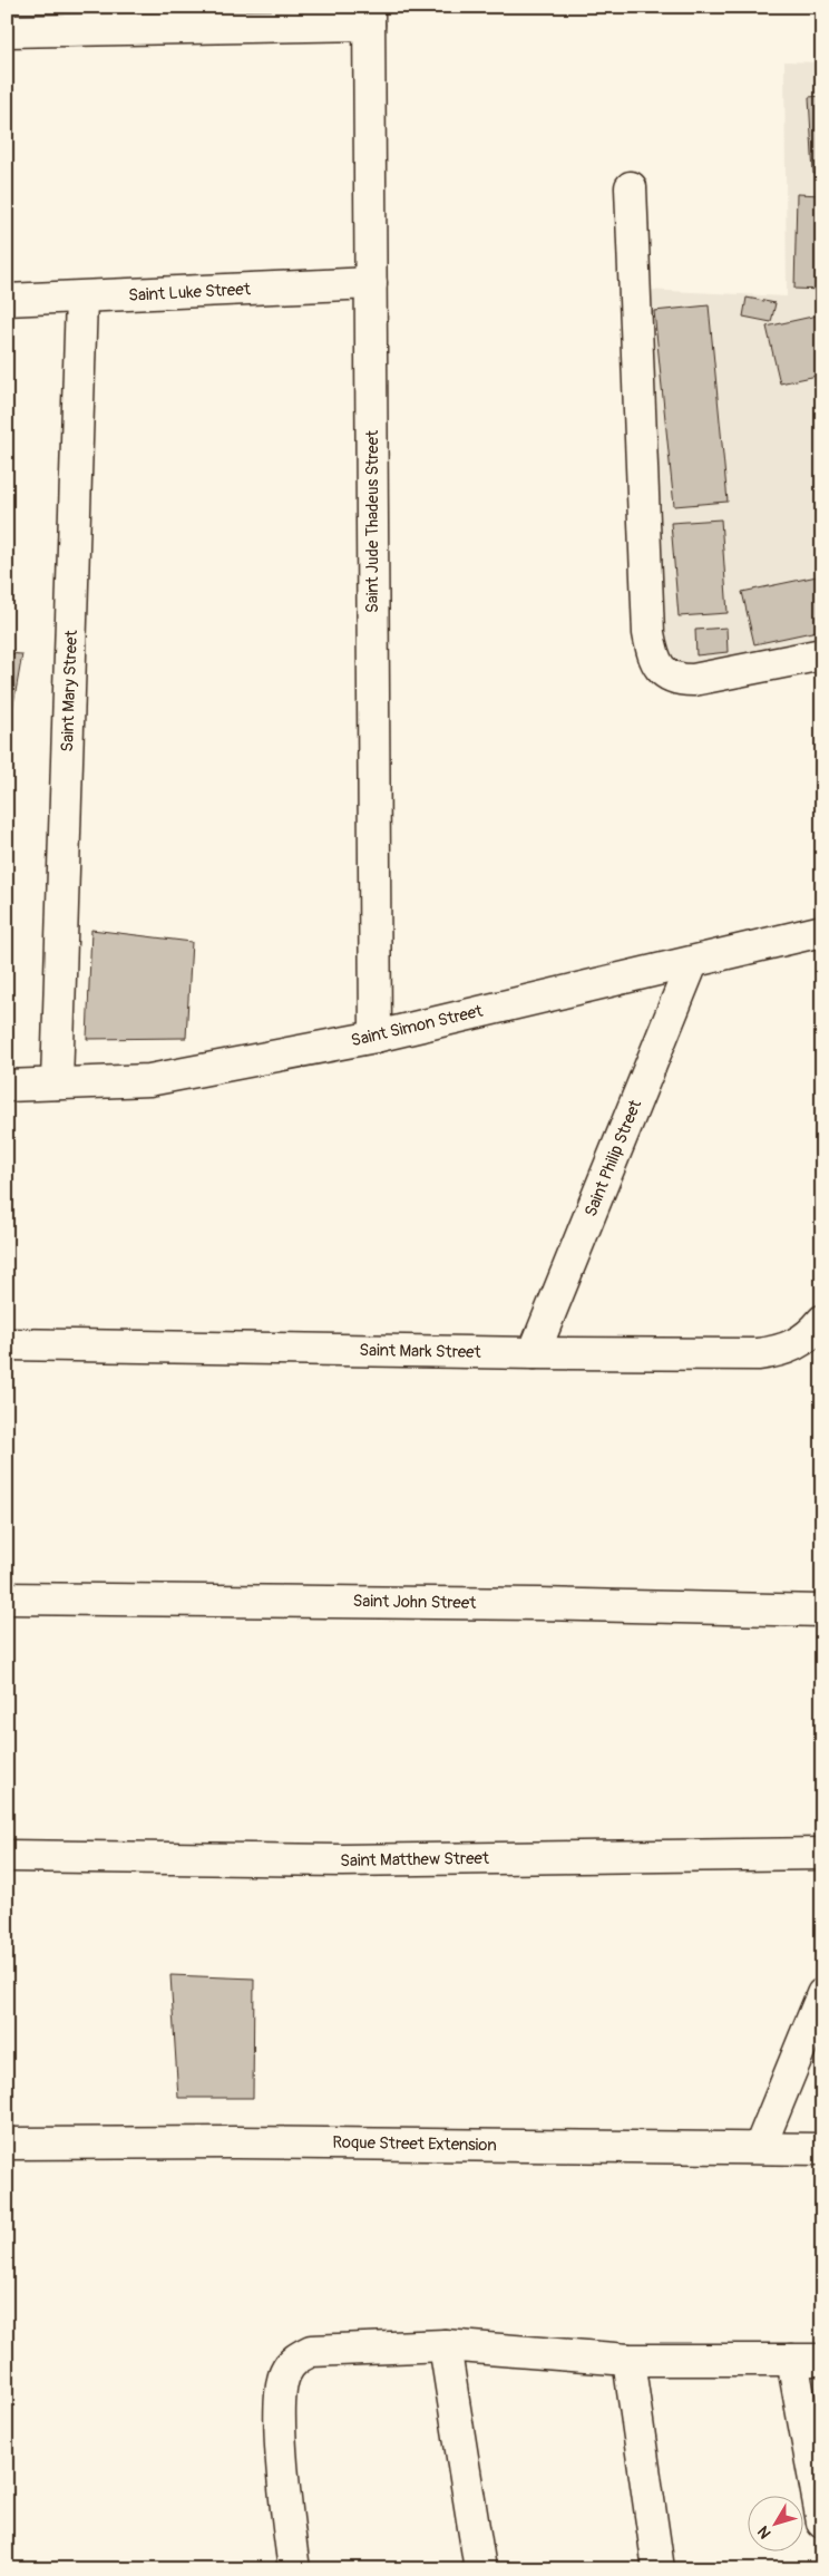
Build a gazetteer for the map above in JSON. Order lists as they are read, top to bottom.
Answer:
{
  "streets": {
    "street": [
      "Saint Luke Street",
      "Saint Jude Thadeus Street",
      "Saint Mary Street",
      "Saint Simon Street",
      "Saint Philip Street",
      "Saint Mark Street",
      "Saint John Street",
      "Saint Matthew Street",
      "Roque Street Extension"
    ]
  },
  "crossings": [
    ["Saint Luke Street", "Saint Jude Thadeus Street"],
    ["Saint Luke Street", "Saint Mary Street"],
    ["Saint Jude Thadeus Street", "Saint Simon Street"],
    ["Saint Mary Street", "Saint Simon Street"],
    ["Saint Simon Street", "Saint Philip Street"],
    ["Saint Philip Street", "Saint Mark Street"]
  ],
  "north": "bottom left"
}
